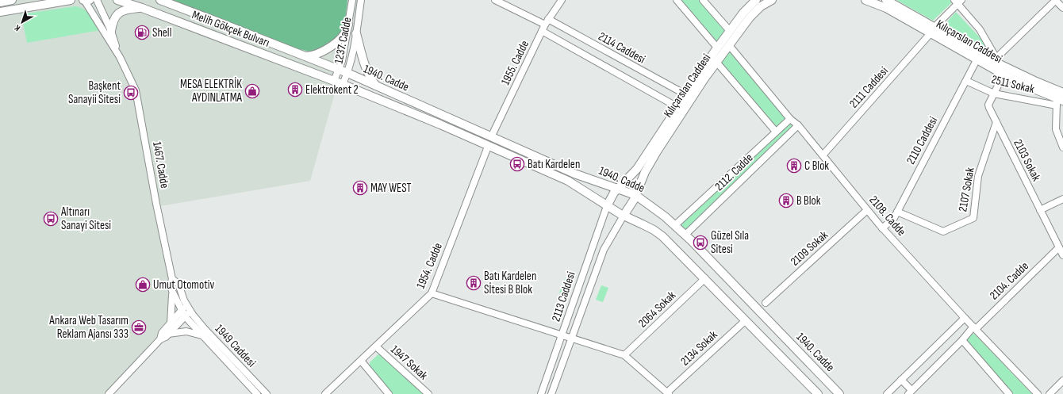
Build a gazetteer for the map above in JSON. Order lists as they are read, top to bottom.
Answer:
{
  "streets": {
    "main road": [
      "Melih Gökçek Bulvarı",
      "Kılıçarslan Caddesi",
      "1940. Cadde",
      "1467. Cadde"
    ],
    "street": [
      "1237. Cadde",
      "2114 Caddesi",
      "1955. Cadde",
      "2511 Sokak",
      "2111 Caddesi",
      "2110 Caddesi",
      "2103 Sokak",
      "2112. Cadde",
      "2107 Sokak",
      "2108. Cadde",
      "2109 Sokak",
      "1954. Cadde",
      "2104. Cadde",
      "2113 Caddesi",
      "2064 Sokak",
      "1949 Caddesi",
      "2134 Sokak",
      "1947 Sokak"
    ]
  },
  "crossings": [
    ["Melih Gökçek Bulvarı", "1237. Cadde"],
    ["Melih Gökçek Bulvarı", "1940. Cadde"],
    ["1237. Cadde", "1940. Cadde"],
    ["Kılıçarslan Caddesi", "2114 Caddesi"],
    ["Kılıçarslan Caddesi", "1940. Cadde"],
    ["Kılıçarslan Caddesi", "2511 Sokak"],
    ["Kılıçarslan Caddesi", "2111 Caddesi"],
    ["Kılıçarslan Caddesi", "2110 Caddesi"],
    ["Kılıçarslan Caddesi", "2103 Sokak"],
    ["Kılıçarslan Caddesi", "2108. Cadde"],
    ["Kılıçarslan Caddesi", "2113 Caddesi"],
    ["2114 Caddesi", "1955. Cadde"],
    ["1955. Cadde", "1940. Cadde"],
    ["1940. Cadde", "2112. Cadde"],
    ["1940. Cadde", "1954. Cadde"],
    ["1940. Cadde", "2113 Caddesi"],
    ["1940. Cadde", "2064 Sokak"],
    ["1940. Cadde", "2134 Sokak"],
    ["2511 Sokak", "2110 Caddesi"],
    ["2511 Sokak", "2103 Sokak"],
    ["2111 Caddesi", "2108. Cadde"],
    ["2110 Caddesi", "2107 Sokak"],
    ["2110 Caddesi", "2108. Cadde"],
    ["2103 Sokak", "2107 Sokak"],
    ["2103 Sokak", "2104. Cadde"],
    ["1467. Cadde", "1949 Caddesi"],
    ["2112. Cadde", "2108. Cadde"],
    ["2108. Cadde", "2109 Sokak"],
    ["2108. Cadde", "2104. Cadde"],
    ["1954. Cadde", "1947 Sokak"]
  ],
  "places": {
    "fuel station": ["Shell"],
    "building": [
      "Elektrokent 2",
      "C Blok",
      "MAY WEST",
      "B Blok",
      "Batı Kardelen Sİtesi B Blok"
    ],
    "shop": ["MESA ELEKTRİK AYDINLATMA", "Umut Otomotiv"],
    "bus stop": [
      "Başkent Sanayii Sitesi",
      "Batı Kardelen",
      "Altınarı Sanayi Sitesi",
      "Güzel Sıla Sitesi"
    ],
    "office": ["Ankara Web Tasarım Reklam Ajansı 333"]
  },
  "north": "bottom left"
}
